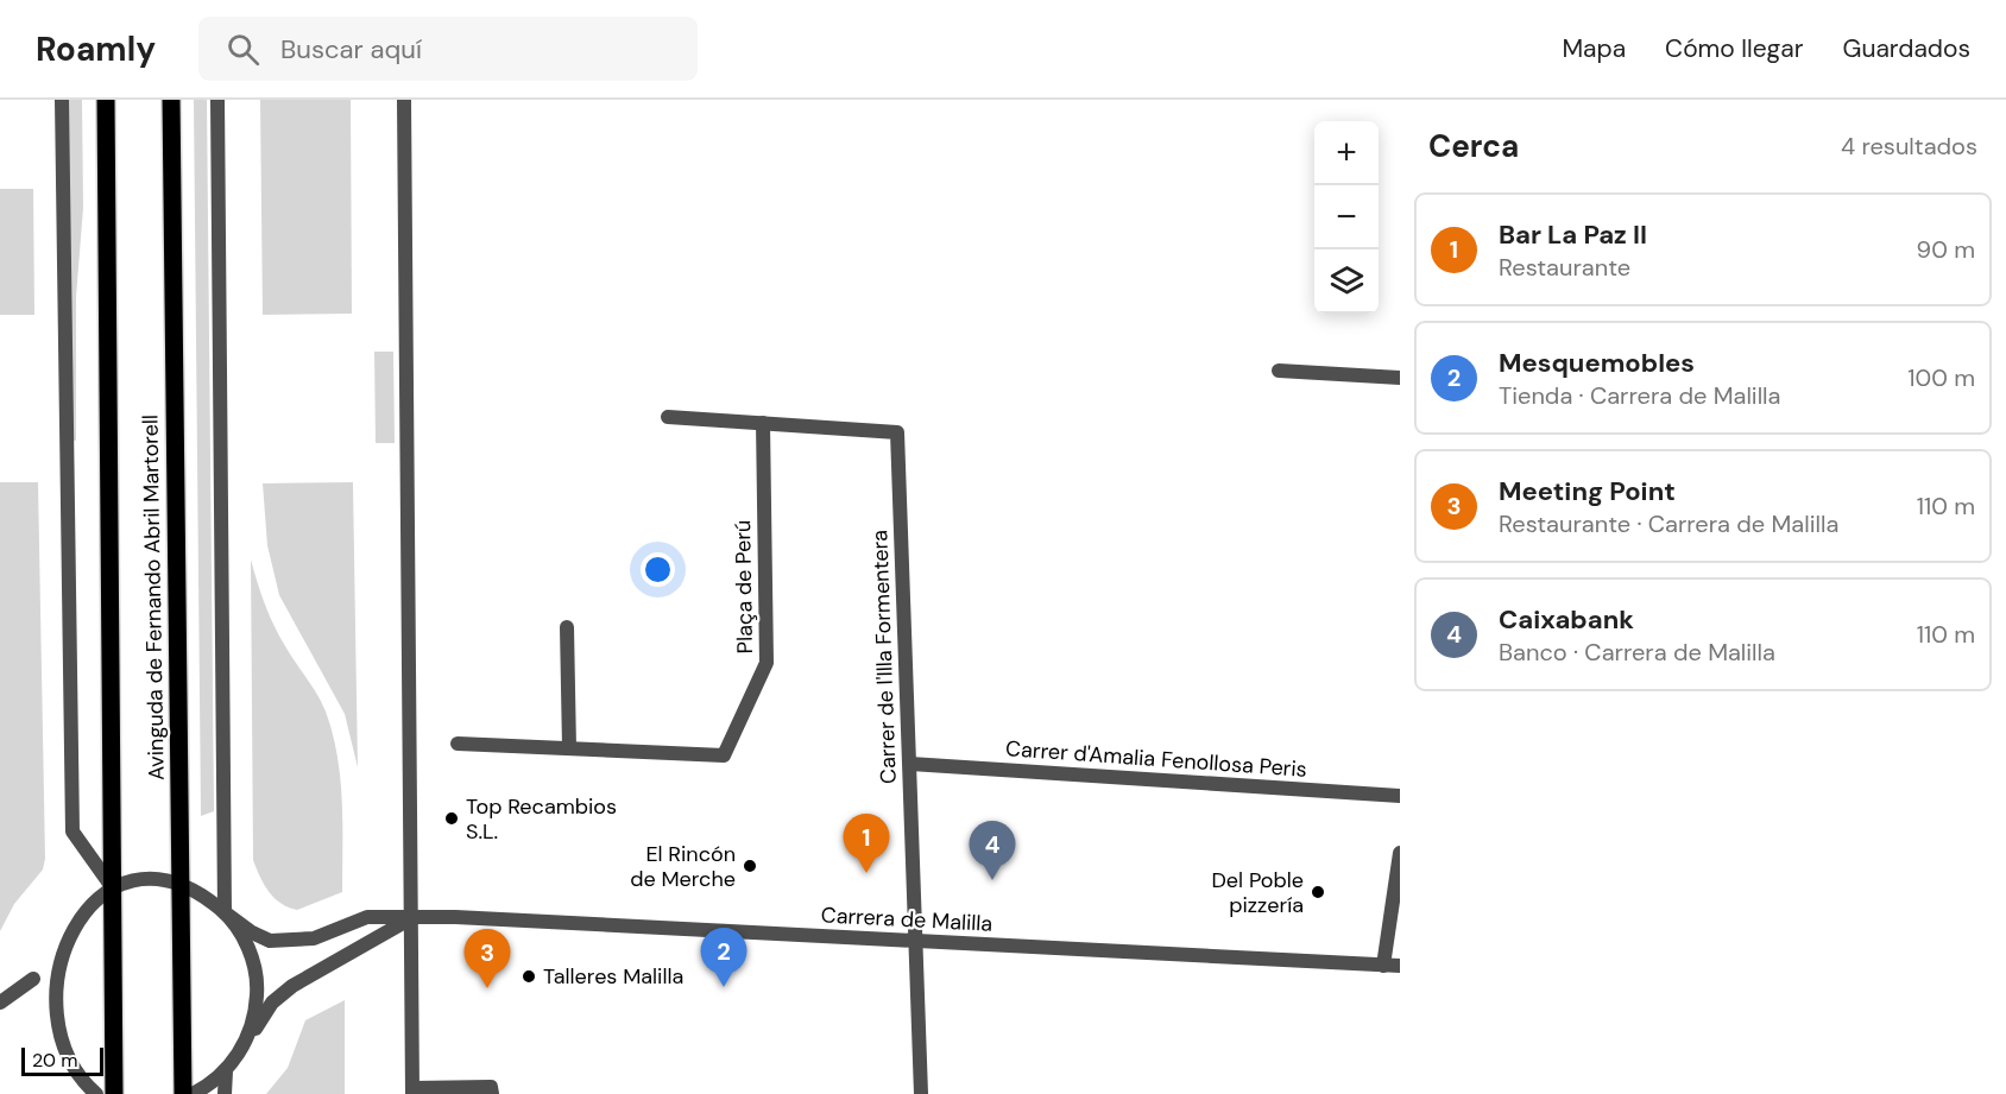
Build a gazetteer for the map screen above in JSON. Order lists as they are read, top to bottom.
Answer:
{
  "streets": {
    "main road": ["Avinguda de Fernando Abril Martorell"],
    "street": [
      "Plaça de Perú",
      "Carrer de l'Illa Formentera",
      "Carrer d'Amalia Fenollosa Peris",
      "Carrera de Malilla"
    ]
  },
  "crossings": [
    ["Plaça de Perú", "Carrer de l'Illa Formentera"],
    ["Avinguda de Fernando Abril Martorell", "Carrera de Malilla"],
    ["Carrer de l'Illa Formentera", "Carrer d'Amalia Fenollosa Peris"],
    ["Carrer de l'Illa Formentera", "Carrera de Malilla"]
  ],
  "places": [
    "Top Recambios S.L.",
    "El Rincón de Merche",
    "Del Poble pizzería",
    "Talleres Malilla"
  ],
  "scale_bar": "20 m",
  "page": {
    "header": "Roamly",
    "search": "Buscar aquí",
    "nav": ["Mapa", "Cómo llegar", "Guardados"],
    "heading": ["Cerca", "4 resultados"],
    "map_buttons": ["+", "−"],
    "list": [
      {
        "mark": "1",
        "name": "Bar La Paz II",
        "note": "Restaurante",
        "value": "90 m"
      },
      {
        "mark": "2",
        "name": "Mesquemobles",
        "note": "Tienda · Carrera de Malilla",
        "value": "100 m"
      },
      {
        "mark": "3",
        "name": "Meeting Point",
        "note": "Restaurante · Carrera de Malilla",
        "value": "110 m"
      },
      {
        "mark": "4",
        "name": "Caixabank",
        "note": "Banco · Carrera de Malilla",
        "value": "110 m"
      }
    ],
    "pins": [
      "1",
      "4",
      "2",
      "3"
    ],
    "scale": "20 m"
  }
}
